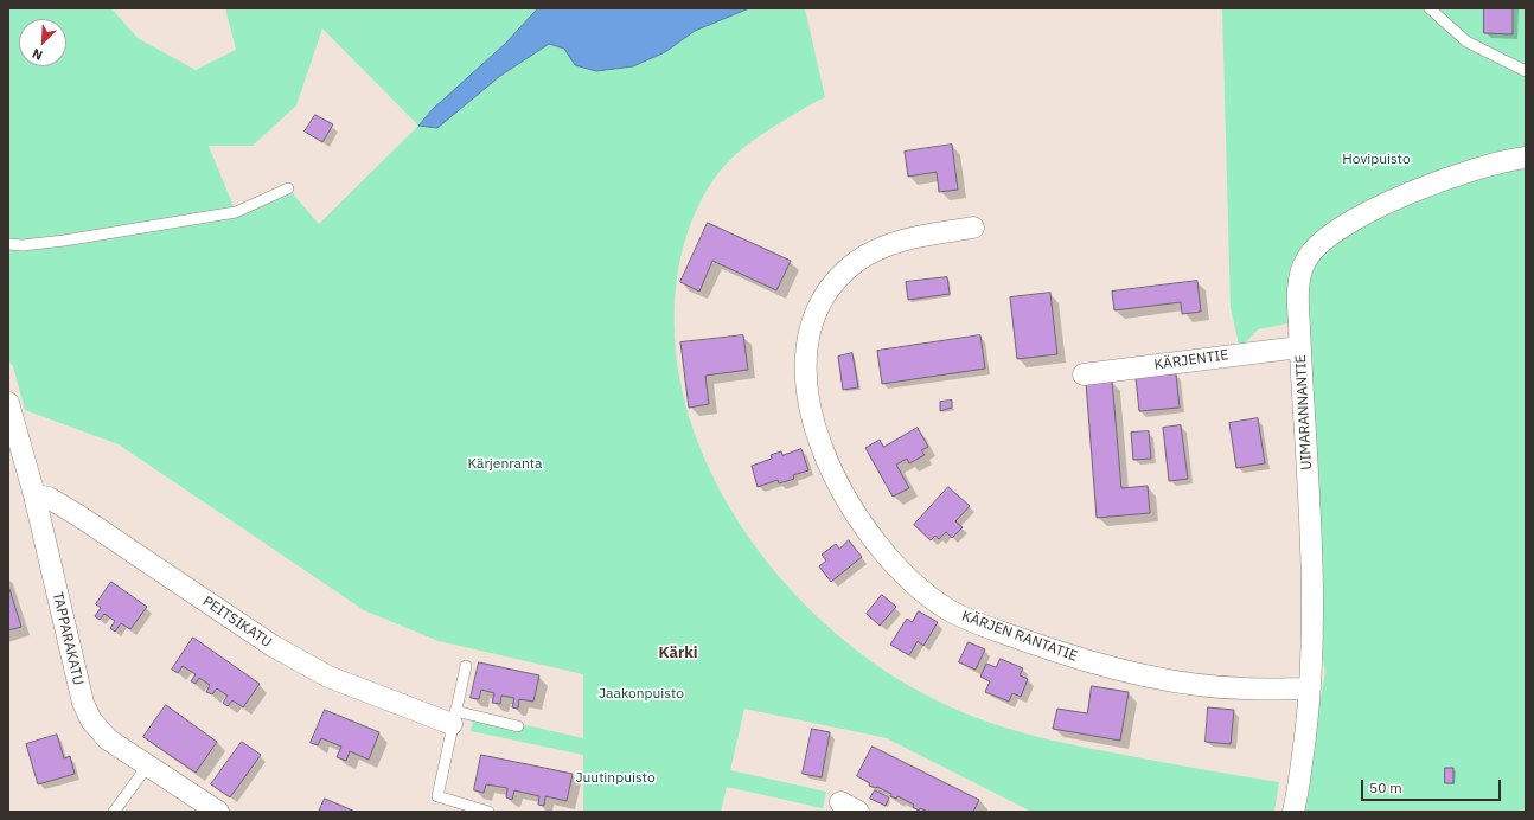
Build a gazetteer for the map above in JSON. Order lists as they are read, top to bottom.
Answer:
{
  "streets": {
    "street": [
      "KÄRJENTIE",
      "UIMARANNANTIE",
      "PEITSIKATU",
      "KÄRJEN RANTATIE",
      "TAPPARAKATU"
    ]
  },
  "crossings": [
    ["KÄRJENTIE", "UIMARANNANTIE"],
    ["UIMARANNANTIE", "KÄRJEN RANTATIE"],
    ["PEITSIKATU", "TAPPARAKATU"]
  ],
  "districts": ["Kärki"],
  "parks": [
    "Hovipuisto",
    "Kärjenranta",
    "Jaakonpuisto",
    "Juutinpuisto"
  ],
  "scale_bar": "50 m",
  "north": "bottom left"
}
